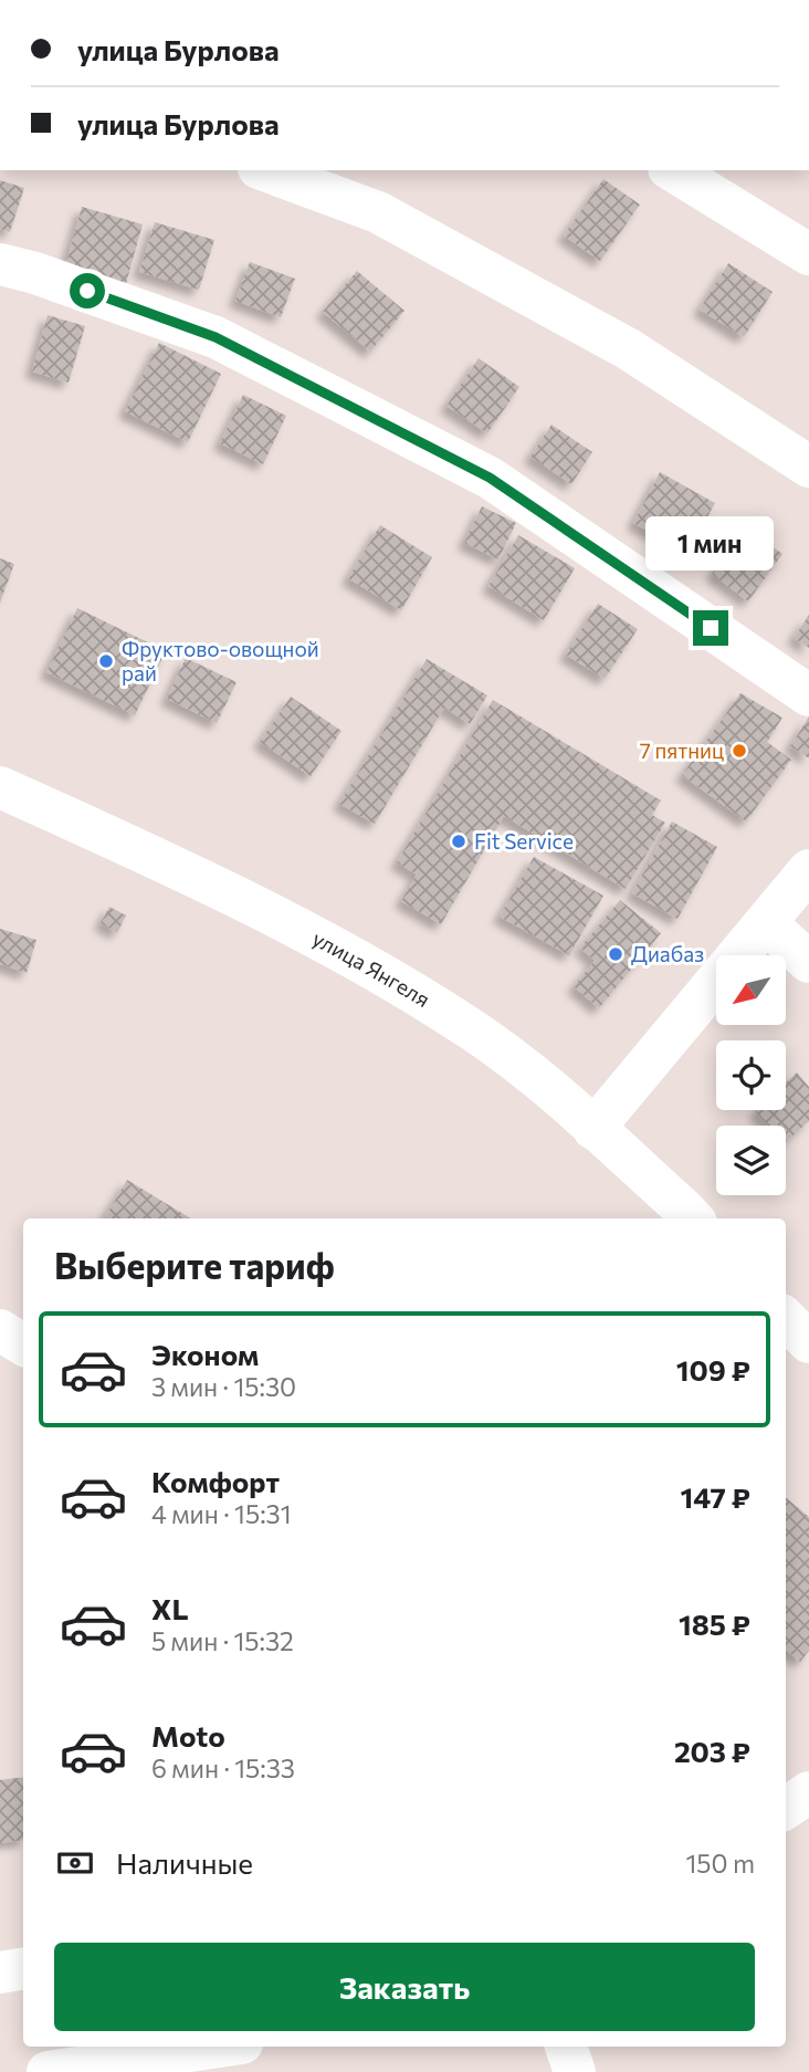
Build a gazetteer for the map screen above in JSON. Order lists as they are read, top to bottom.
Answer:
{
  "streets": {
    "street": ["улица Янгеля"]
  },
  "places": [
    "Фруктово-овощной рай",
    "7 пятниц",
    "Fit Service",
    "Диабаз"
  ],
  "north": "bottom left",
  "page": {
    "banner": ["улица Бурлова", "улица Бурлова"],
    "bubble": "1 мин",
    "heading": "Выберите тариф",
    "list": [
      {
        "name": "Эконом",
        "note": "3 мин · 15:30",
        "value": "109 ₽"
      },
      {
        "name": "Комфорт",
        "note": "4 мин · 15:31",
        "value": "147 ₽"
      },
      {
        "name": "XL",
        "note": "5 мин · 15:32",
        "value": "185 ₽"
      },
      {
        "name": "Moto",
        "note": "6 мин · 15:33",
        "value": "203 ₽"
      }
    ],
    "pay": ["Наличные", "150 m"],
    "buttons": "Заказать"
  }
}
